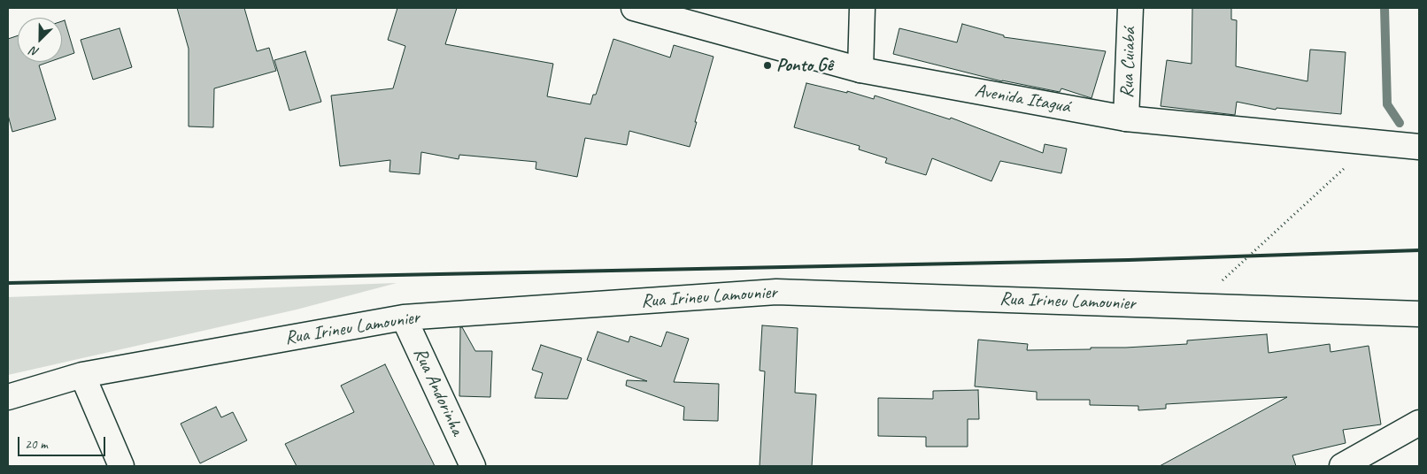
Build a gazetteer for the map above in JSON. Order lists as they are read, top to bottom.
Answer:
{
  "streets": {
    "street": [
      "Rua Cuiabá",
      "Avenida Itaguá",
      "Rua Irineu Lamounier",
      "Rua Andorinha"
    ]
  },
  "crossings": [
    ["Rua Cuiabá", "Avenida Itaguá"],
    ["Rua Irineu Lamounier", "Rua Andorinha"]
  ],
  "places": ["Ponto Gê"],
  "scale_bar": "20 m",
  "north": "bottom left"
}
